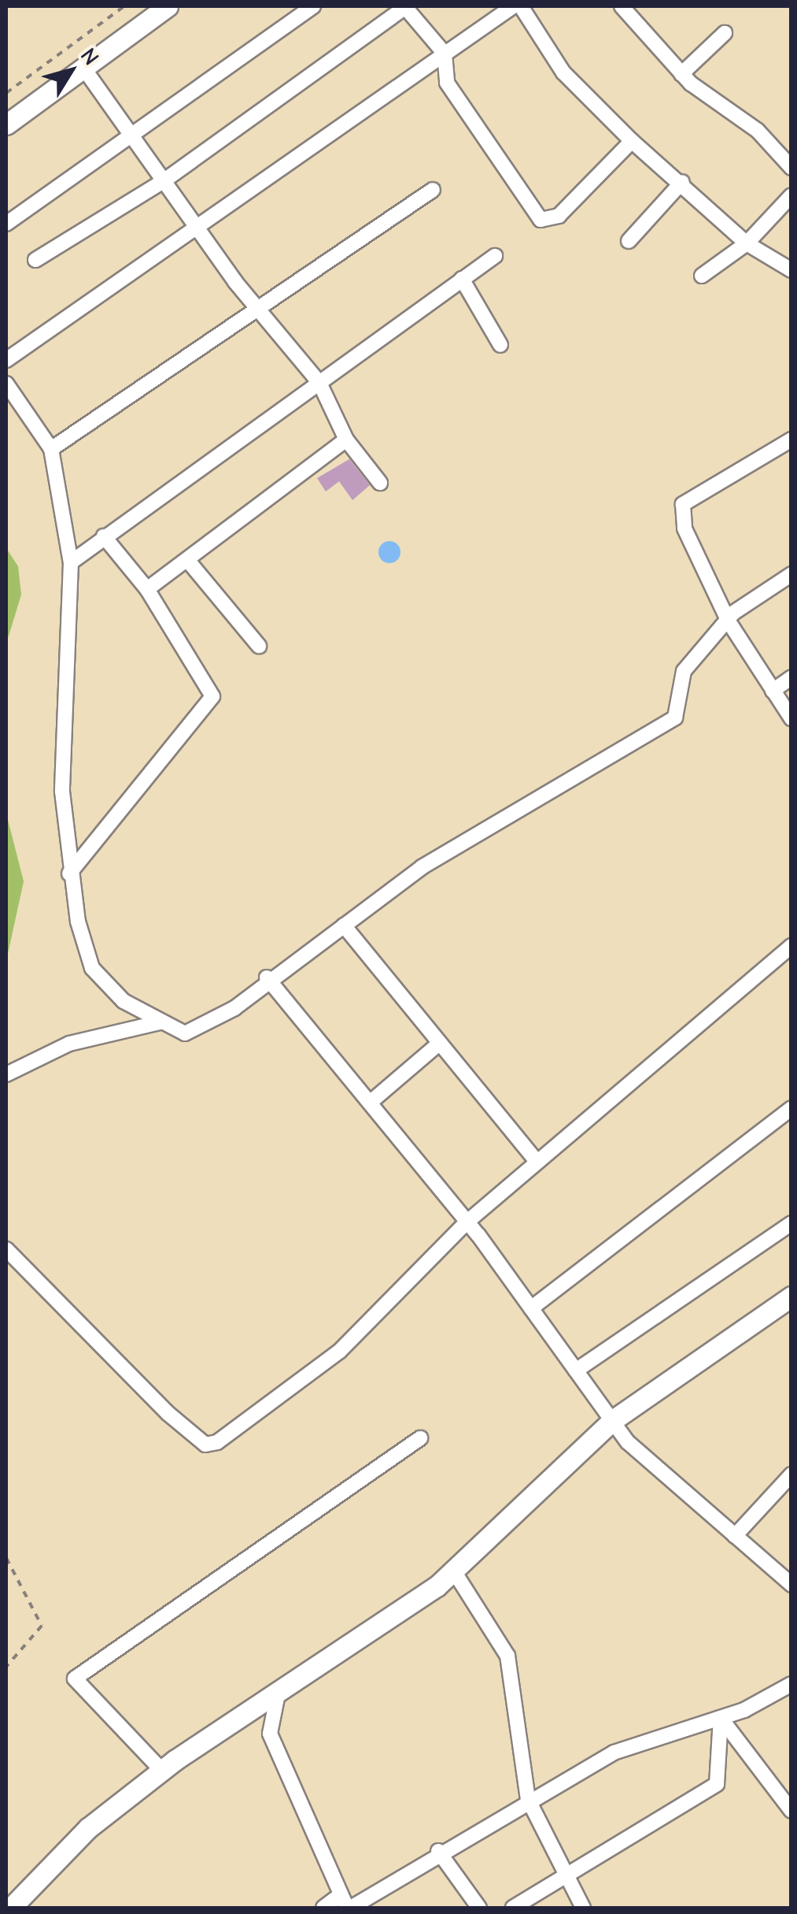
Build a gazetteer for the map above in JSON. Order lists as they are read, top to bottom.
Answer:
{
  "north": "top right"
}
